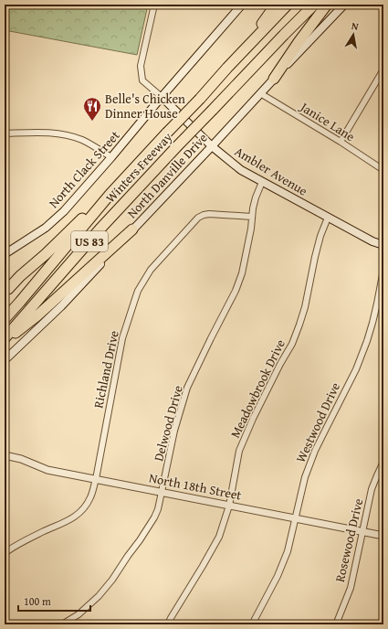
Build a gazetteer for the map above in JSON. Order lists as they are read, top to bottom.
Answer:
{
  "streets": {
    "highway": ["Winters Freeway", "US 83"],
    "main road": ["North Clack Street", "Ambler Avenue", "North Danville Drive"],
    "street": [
      "Janice Lane",
      "Richland Drive",
      "Meadowbrook Drive",
      "Westwood Drive",
      "Delwood Drive",
      "North 18th Street",
      "Rosewood Drive"
    ]
  },
  "crossings": [
    ["Janice Lane", "North Danville Drive"],
    ["North Clack Street", "Ambler Avenue"],
    ["Ambler Avenue", "North Danville Drive"],
    ["Ambler Avenue", "Meadowbrook Drive"],
    ["Ambler Avenue", "Delwood Drive"],
    ["Richland Drive", "Delwood Drive"],
    ["Richland Drive", "North 18th Street"],
    ["Meadowbrook Drive", "North 18th Street"],
    ["Westwood Drive", "North 18th Street"],
    ["Delwood Drive", "North 18th Street"],
    ["North 18th Street", "Rosewood Drive"]
  ],
  "places": {
    "restaurant": ["Belle's Chicken Dinner House"]
  },
  "scale_bar": "100 m",
  "north": "top"
}
